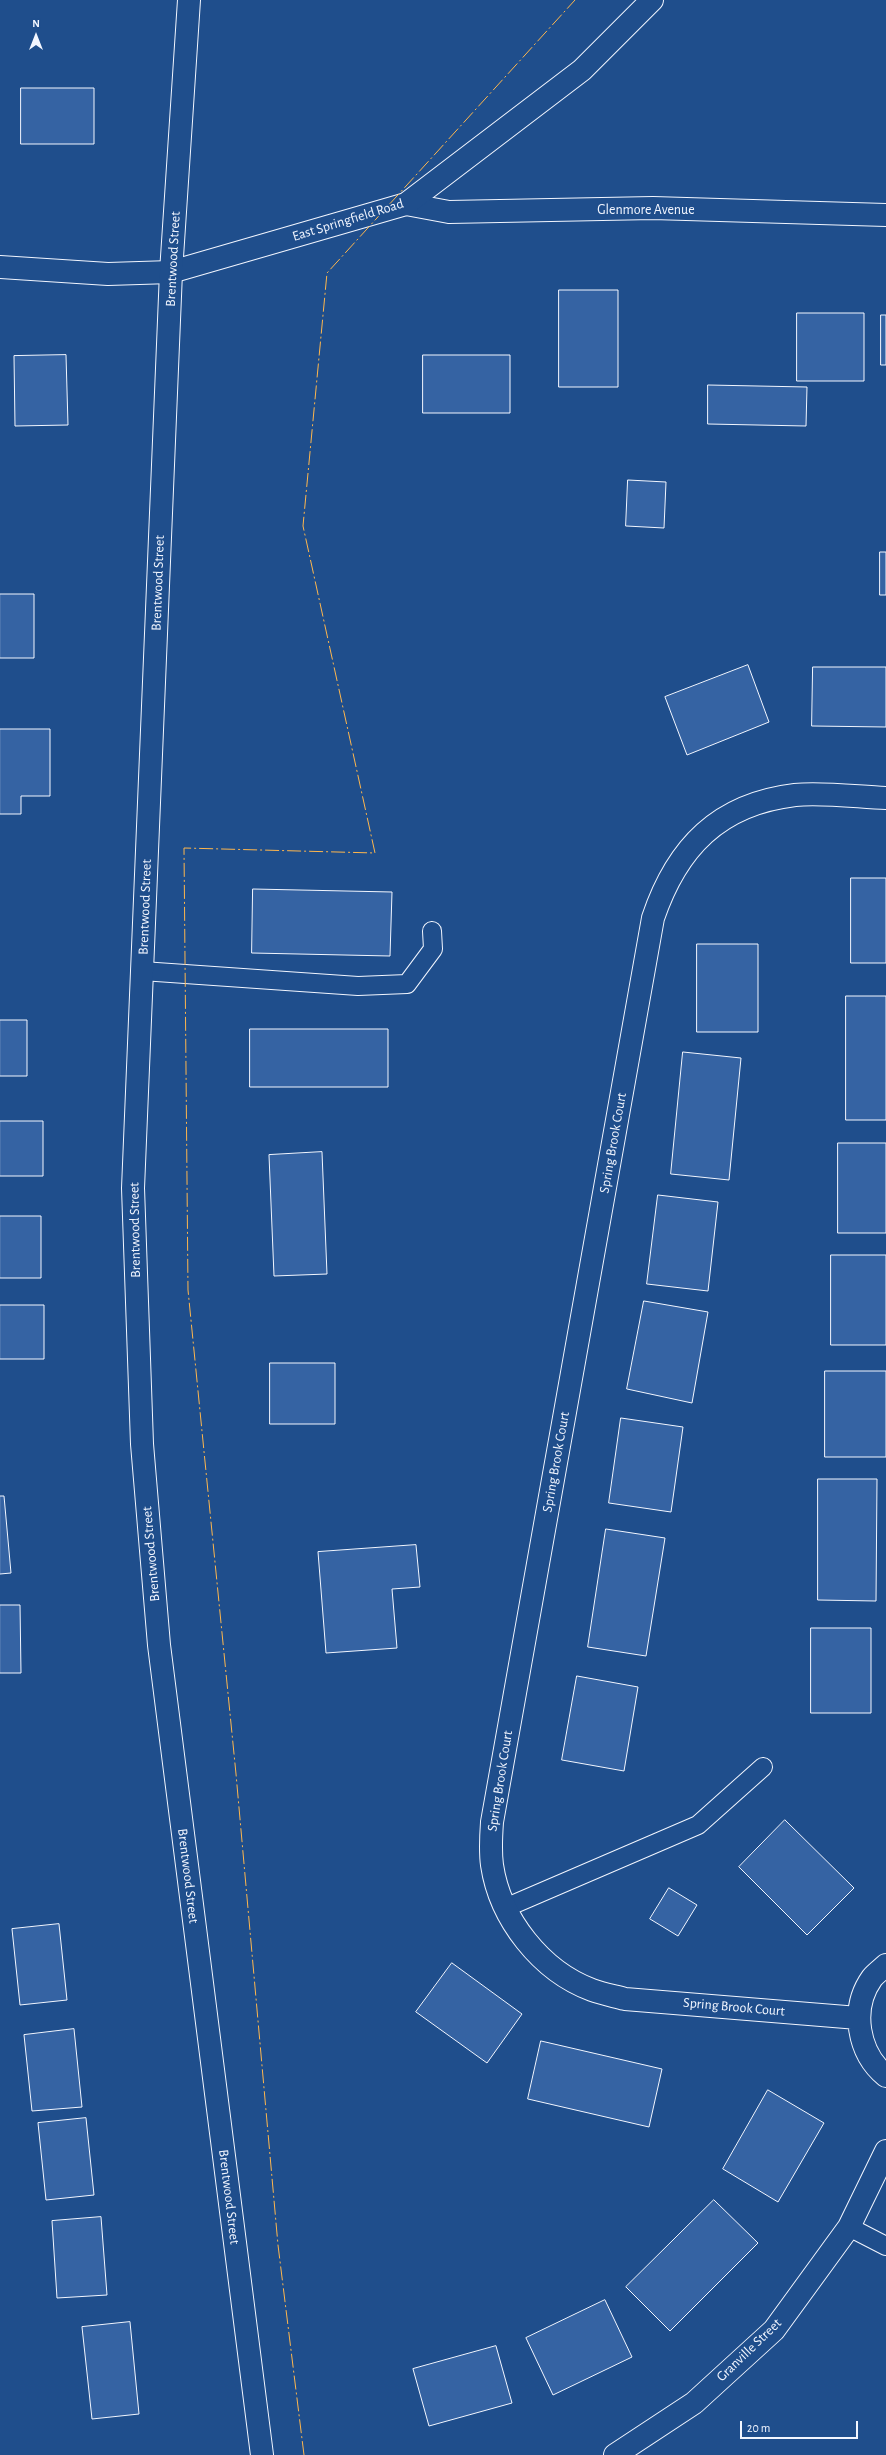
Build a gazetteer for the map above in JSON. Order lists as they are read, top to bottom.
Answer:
{
  "streets": {
    "street": [
      "Glenmore Avenue",
      "East Springfield Road",
      "Brentwood Street",
      "Spring Brook Court",
      "Granville Street"
    ]
  },
  "crossings": [
    ["Glenmore Avenue", "East Springfield Road"],
    ["East Springfield Road", "Brentwood Street"]
  ],
  "scale_bar": "20 m",
  "north": "top"
}
